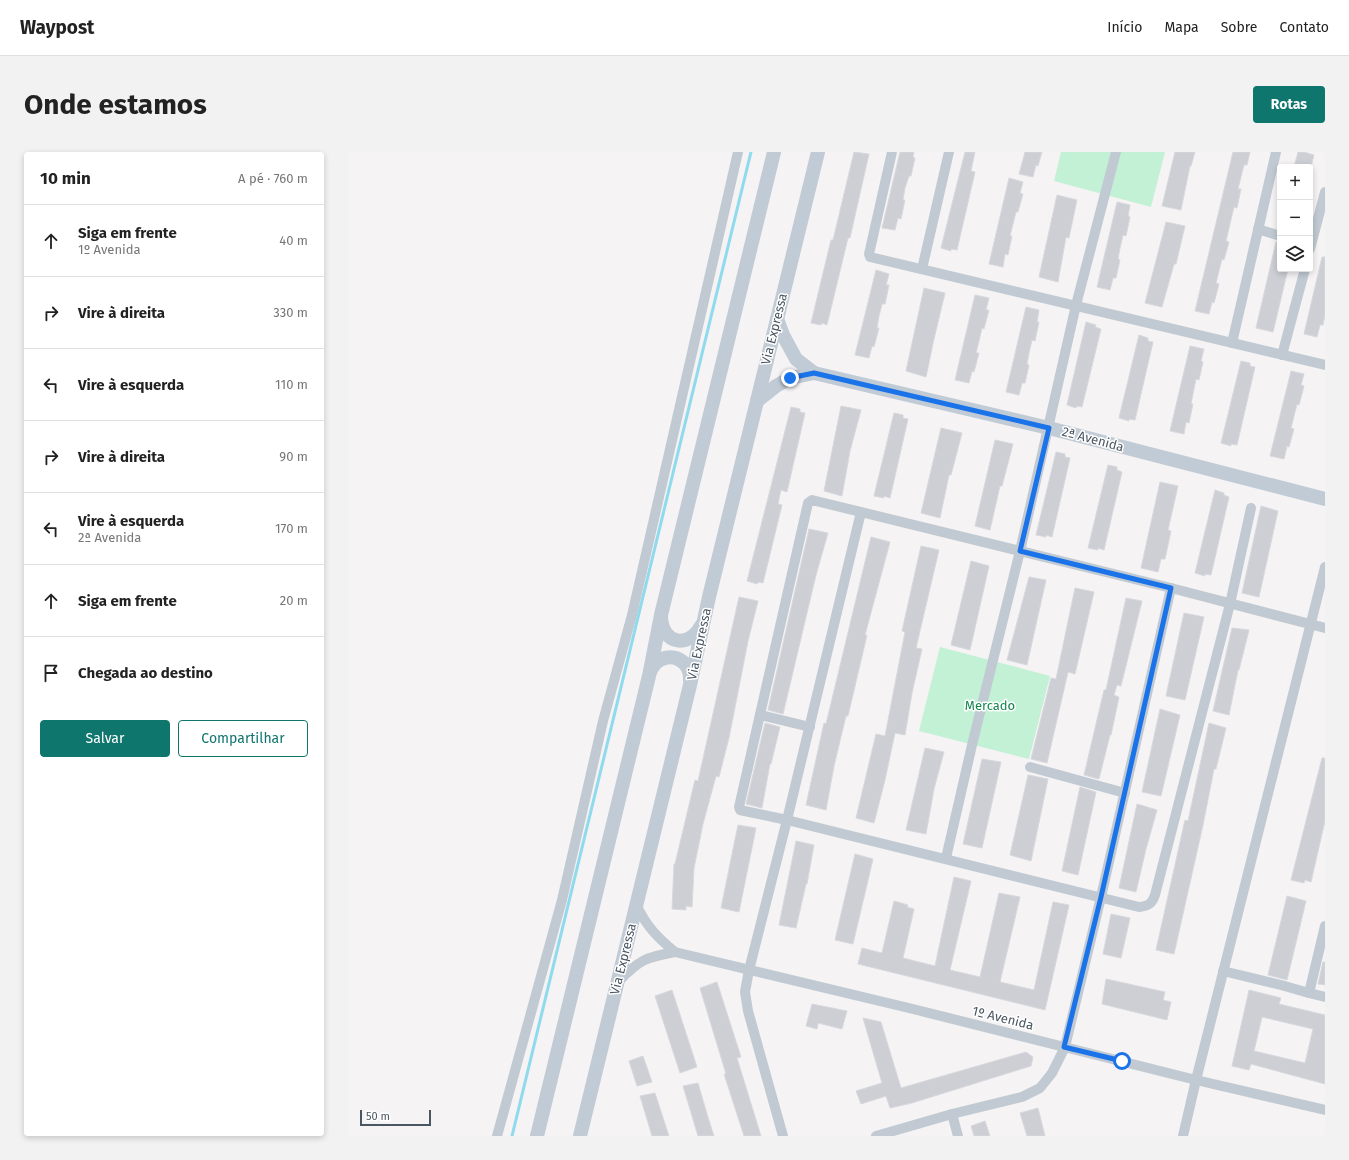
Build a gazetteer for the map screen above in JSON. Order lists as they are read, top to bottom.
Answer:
{
  "streets": {
    "main road": ["Via Expressa", "2ª Avenida"],
    "street": ["1º Avenida"]
  },
  "parks": ["Mercado"],
  "scale_bar": "50 m",
  "page": {
    "header": "Waypost",
    "nav": [
      "Início",
      "Mapa",
      "Sobre",
      "Contato"
    ],
    "buttons": [
      "Rotas",
      ["Salvar", "Compartilhar"]
    ],
    "title": "Onde estamos",
    "heading": ["10 min", "A pé · 760 m"],
    "map_buttons": ["+", "−"],
    "list": [
      ["Siga em frente", "1º Avenida", "40 m"],
      ["Vire à direita", "330 m"],
      ["Vire à esquerda", "110 m"],
      ["Vire à direita", "90 m"],
      ["Vire à esquerda", "2ª Avenida", "170 m"],
      ["Siga em frente", "20 m"],
      "Chegada ao destino"
    ],
    "scale": "50 m"
  }
}
